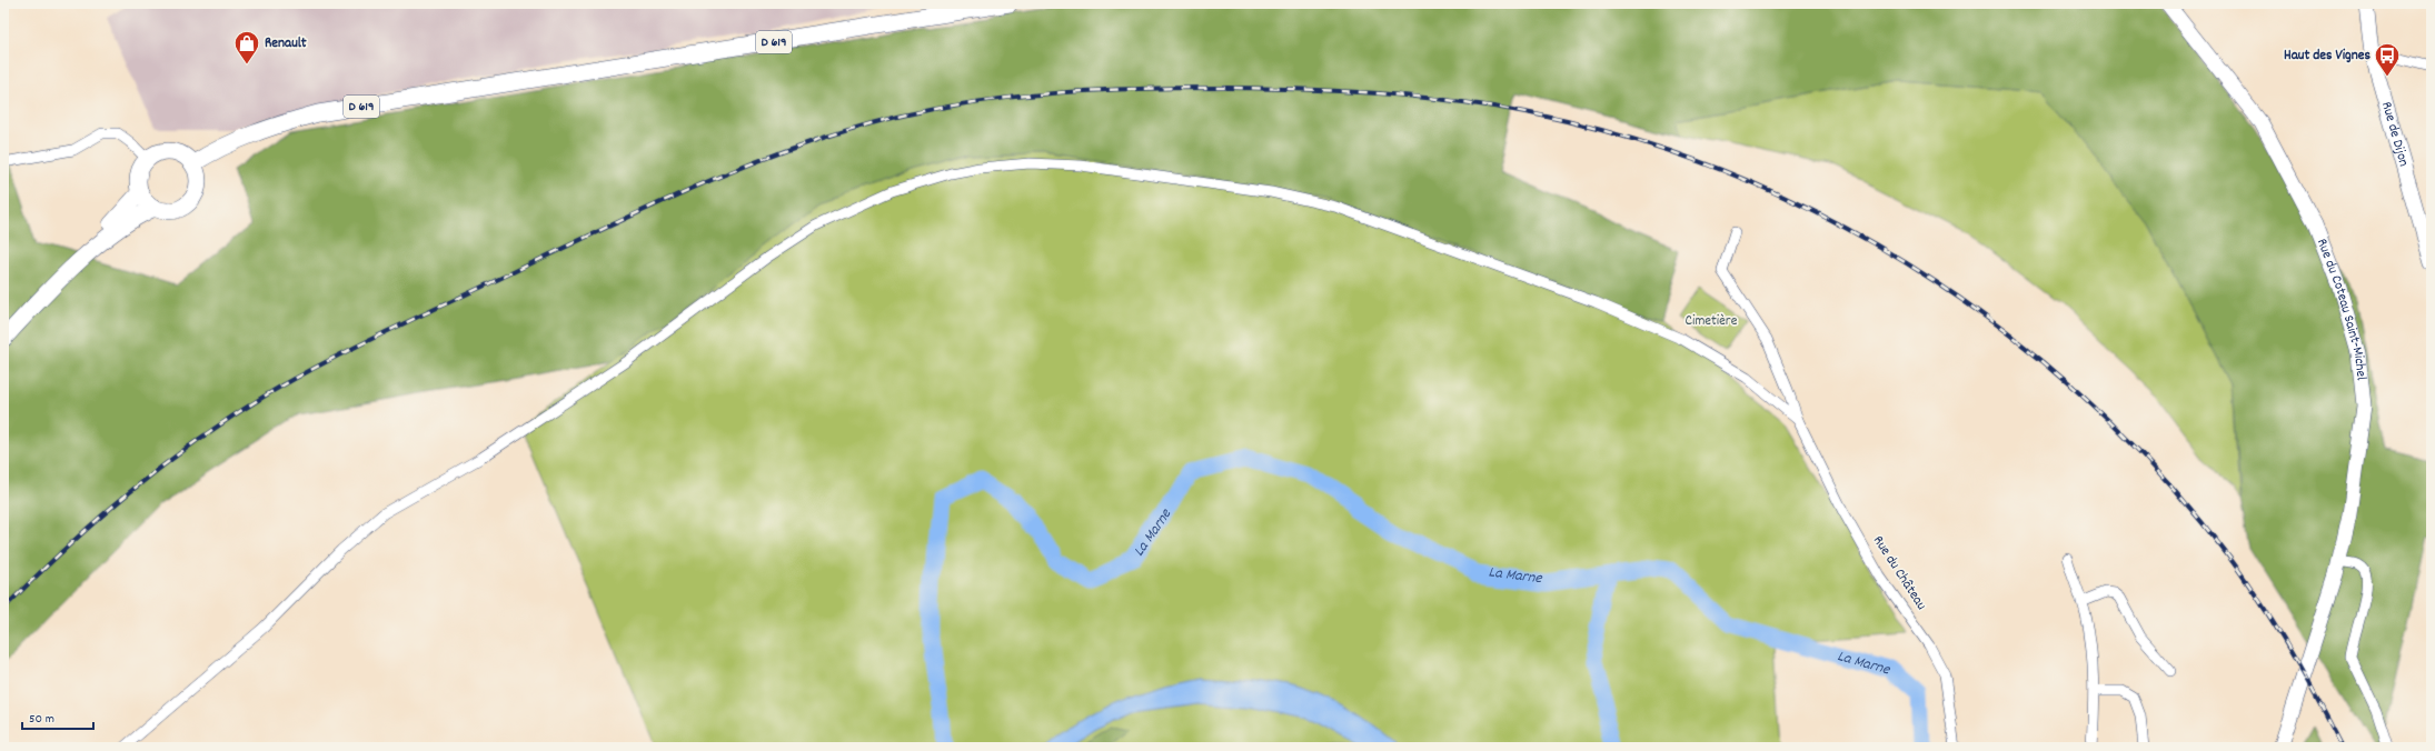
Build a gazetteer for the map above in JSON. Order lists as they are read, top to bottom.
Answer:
{
  "streets": {
    "main road": ["D 619"],
    "street": ["Rue de Dijon", "Rue du Coteau Saint-Michel", "Rue du Château"]
  },
  "water": ["La Marne"],
  "parks": ["Cimetière"],
  "places": {
    "shop": ["Renault"],
    "bus stop": ["Haut des Vignes"]
  },
  "scale_bar": "50 m"
}
